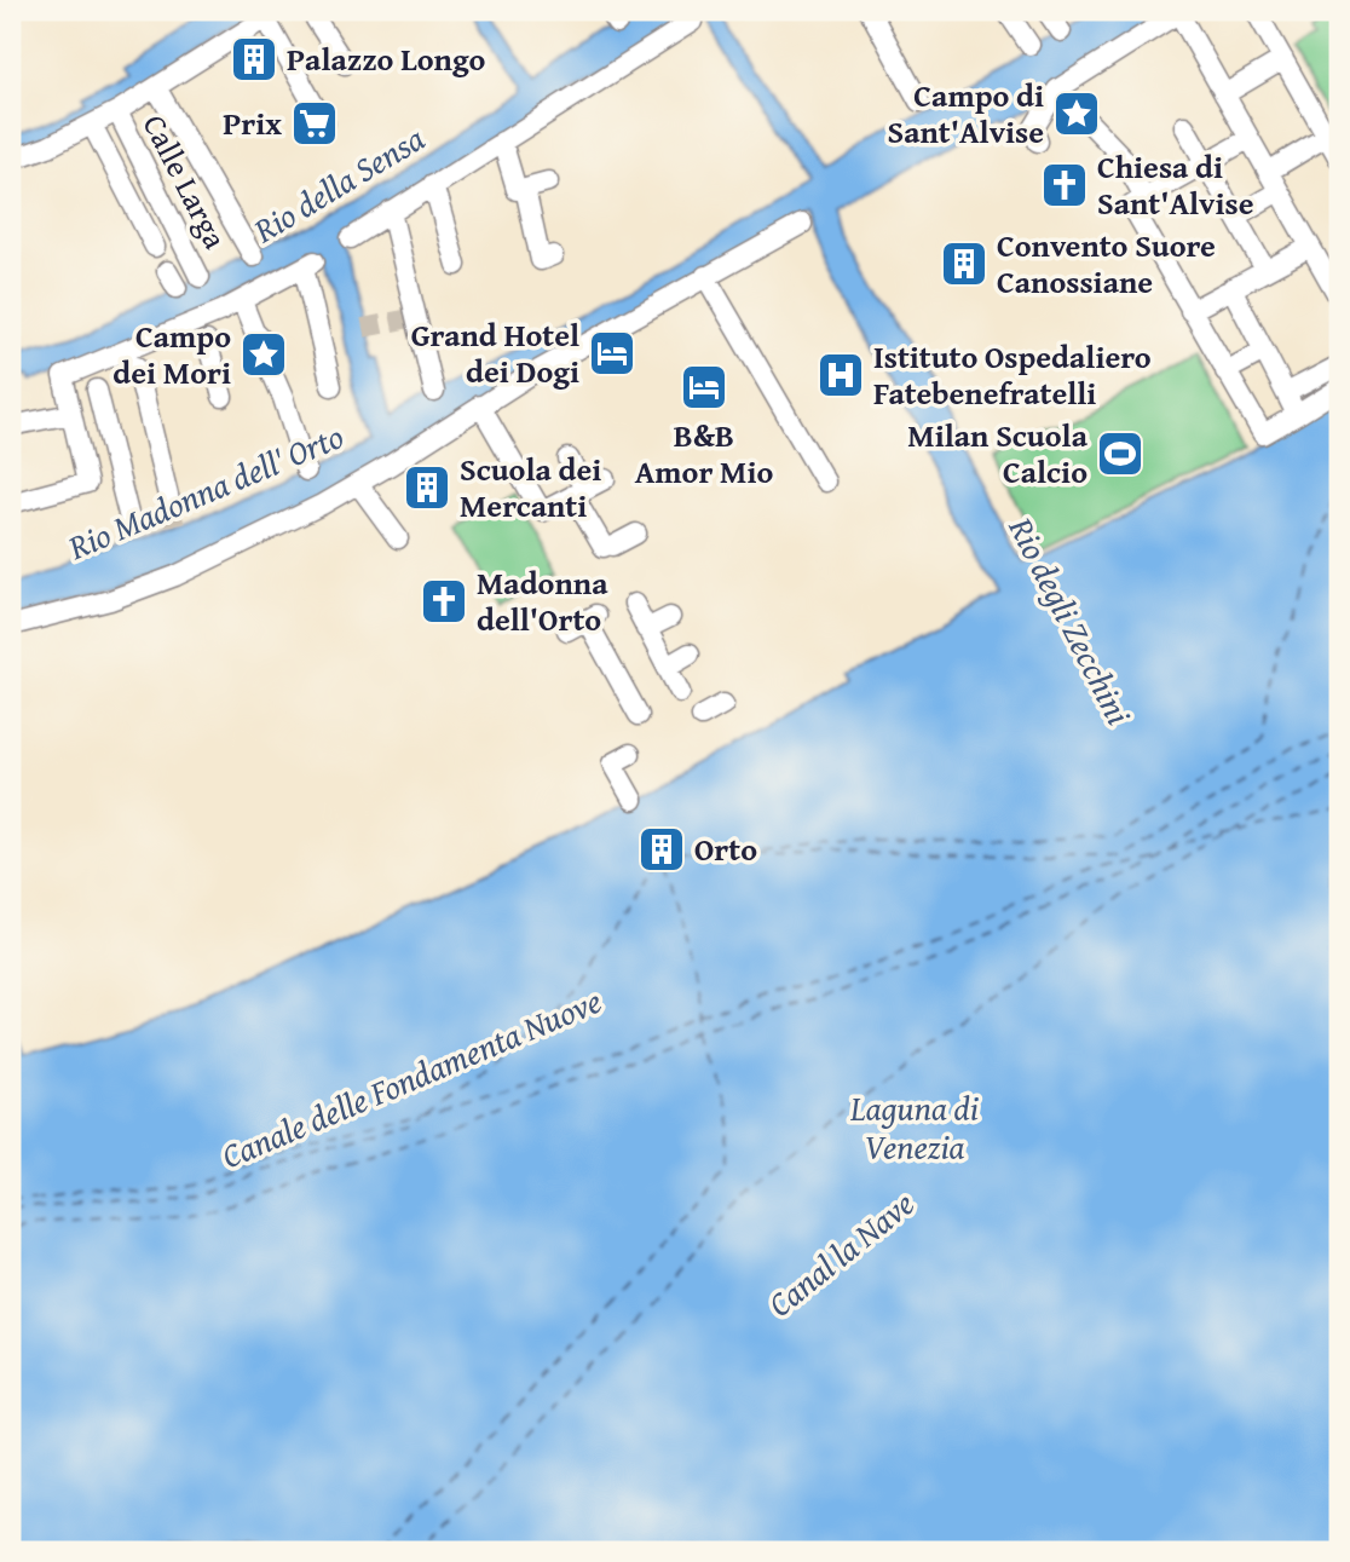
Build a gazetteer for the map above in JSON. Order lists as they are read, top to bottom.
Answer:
{
  "streets": {
    "street": ["Calle Larga"]
  },
  "water": [
    "Rio della Sensa",
    "Rio Madonna dell' Orto",
    "Rio degli Zecchini",
    "Canale delle Fondamenta Nuove",
    "Laguna di Venezia",
    "Canal la Nave"
  ],
  "places": {
    "building": [
      "Palazzo Longo",
      "Convento Suore Canossiane",
      "Scuola dei Mercanti",
      "Orto"
    ],
    "place": ["Campo di Sant'Alvise", "Campo dei Mori"],
    "supermarket": ["Prix"],
    "church": ["Chiesa di Sant'Alvise", "Madonna dell'Orto"],
    "hotel": ["Grand Hotel dei Dogi", "B&B Amor Mio"],
    "hospital": ["Istituto Ospedaliero Fatebenefratelli"],
    "sports": ["Milan Scuola Calcio"]
  }
}
